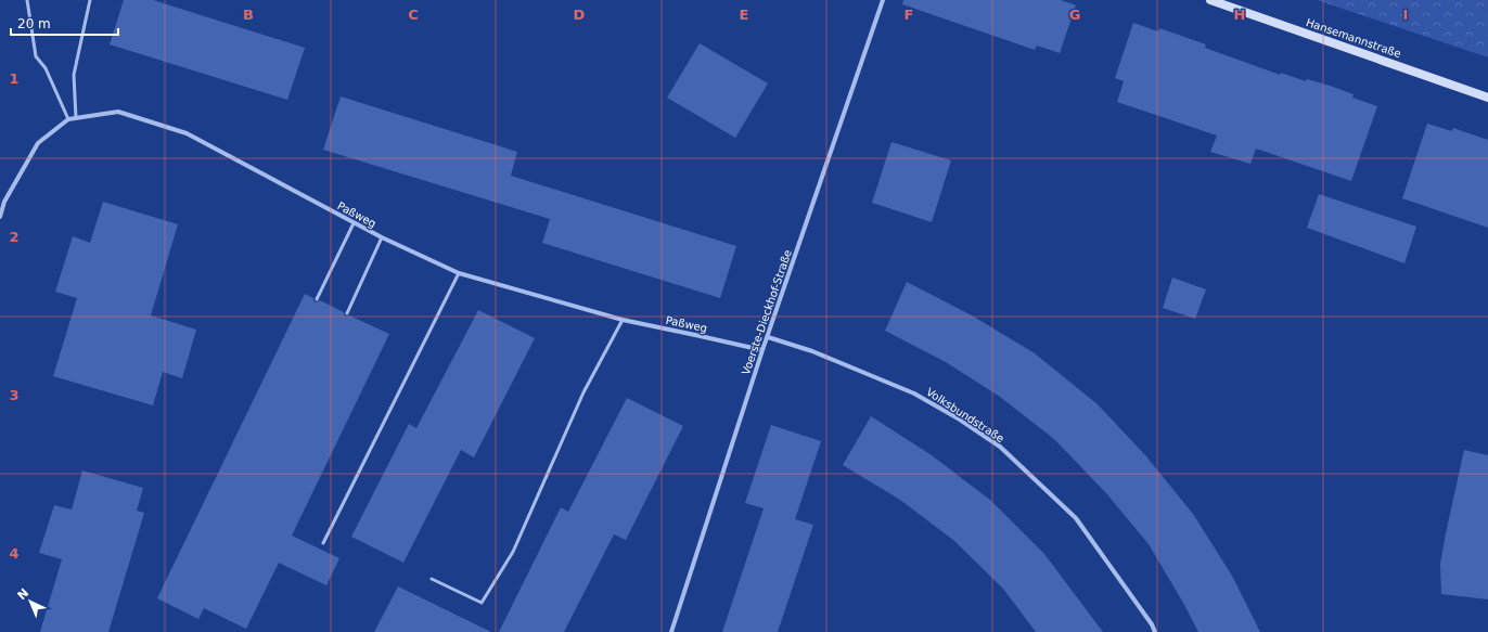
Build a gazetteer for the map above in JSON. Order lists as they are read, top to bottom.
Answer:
{
  "streets": {
    "street": [
      "Hansemannstraße",
      "Paßweg",
      "Voerste-Dieckhof-Straße",
      "Volksbundstraße"
    ]
  },
  "crossings": [
    ["Paßweg", "Voerste-Dieckhof-Straße"],
    ["Voerste-Dieckhof-Straße", "Volksbundstraße"]
  ],
  "scale_bar": "20 m",
  "north": "top left",
  "grid": {
    "columns": [
      "B",
      "C",
      "D",
      "E",
      "F",
      "G",
      "H",
      "I"
    ],
    "rows": [
      "1",
      "2",
      "3",
      "4"
    ]
  }
}
